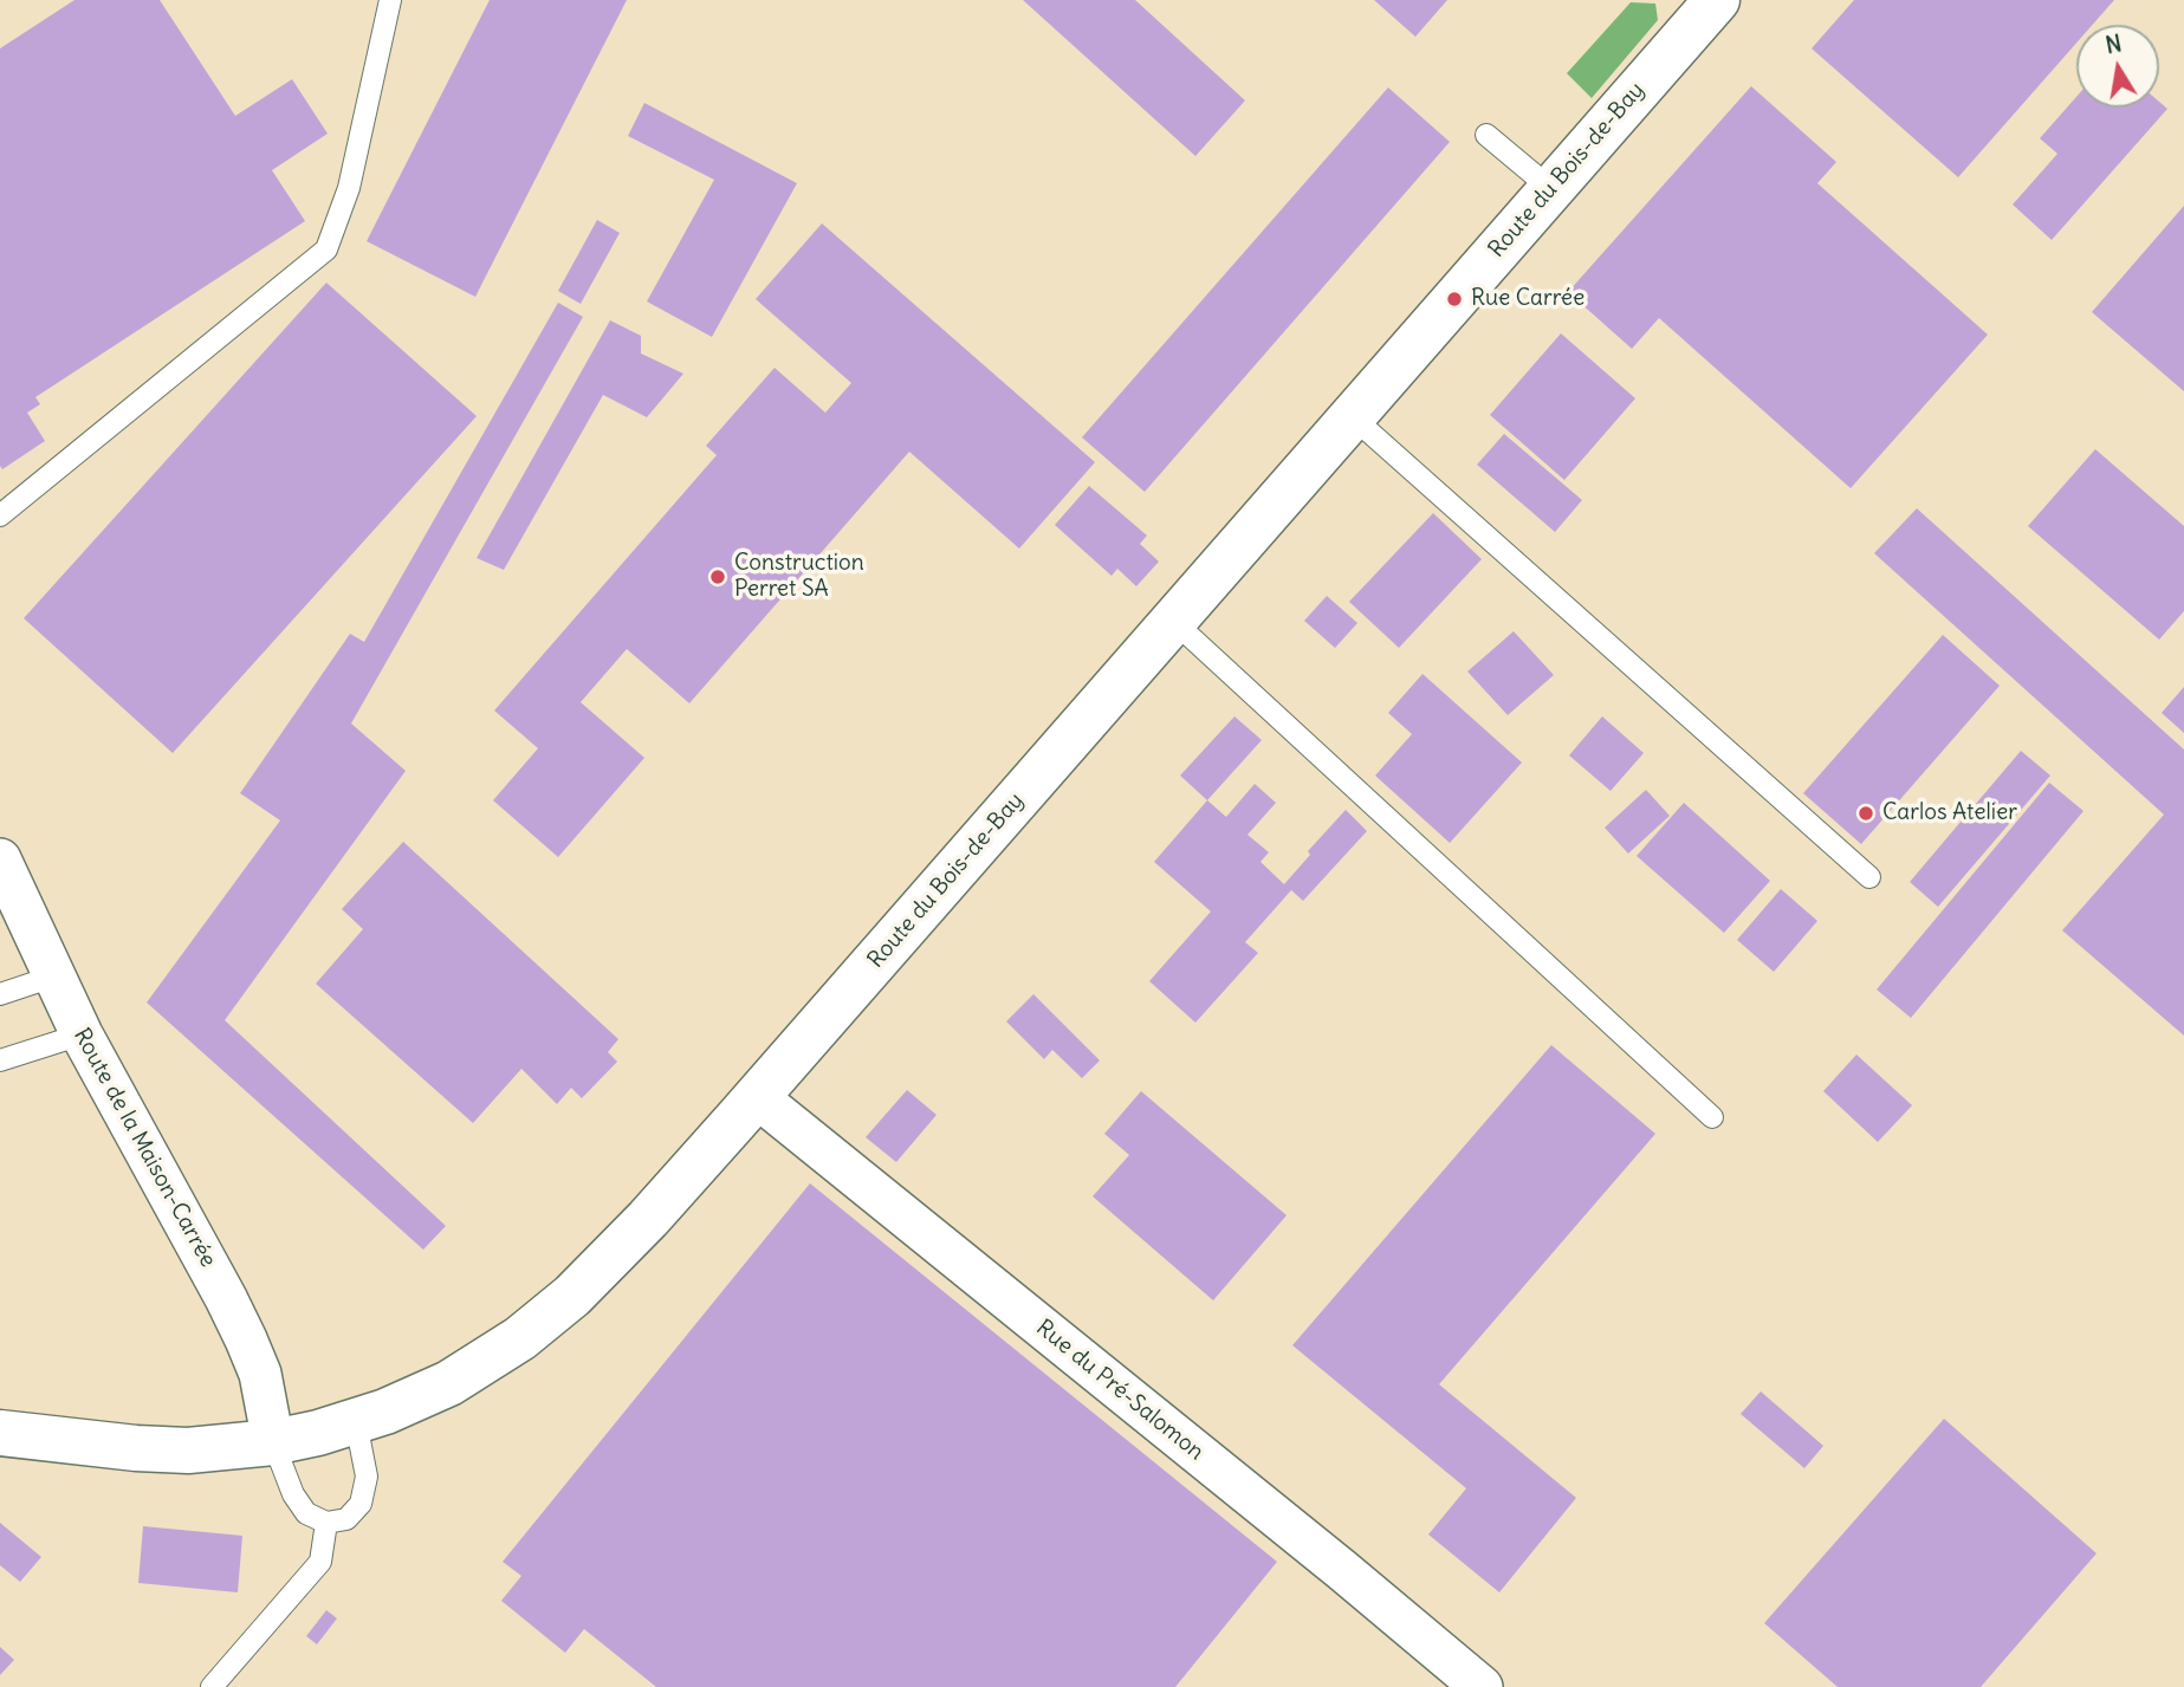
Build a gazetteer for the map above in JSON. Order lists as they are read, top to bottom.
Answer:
{
  "streets": {
    "main road": ["Route du Bois-de-Bay"],
    "street": ["Route de la Maison-Carrée", "Rue du Pré-Salomon"]
  },
  "crossings": [
    ["Route du Bois-de-Bay", "Route de la Maison-Carrée"],
    ["Route du Bois-de-Bay", "Rue du Pré-Salomon"]
  ],
  "places": ["Rue Carrée", "Construction Perret SA", "Carlos Atelier"],
  "north": "top"
}
